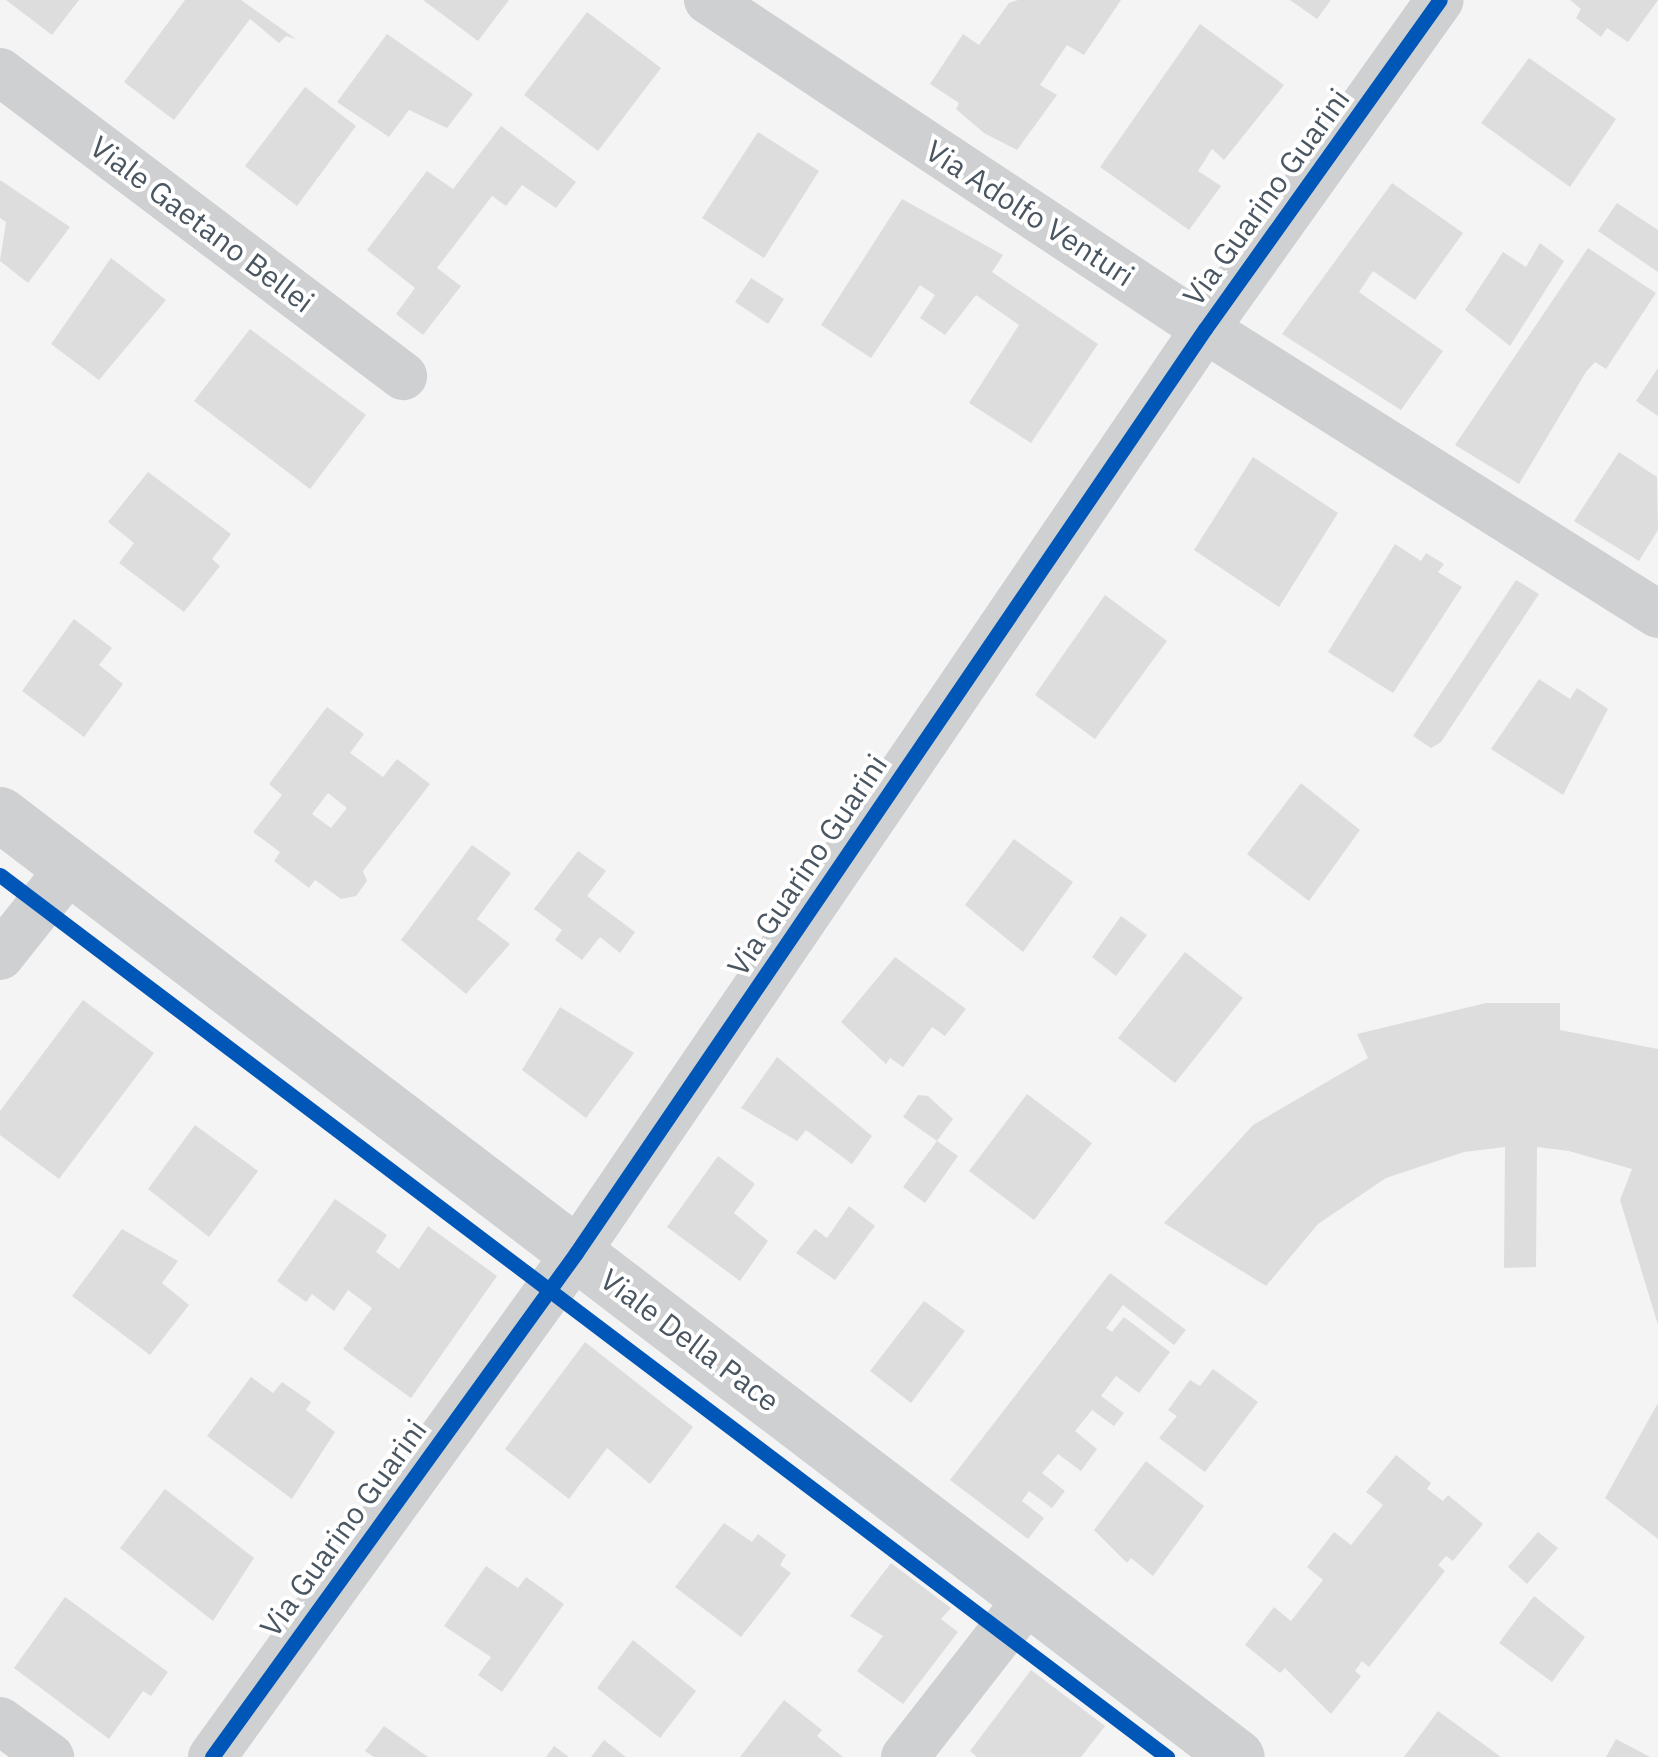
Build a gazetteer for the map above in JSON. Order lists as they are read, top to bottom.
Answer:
{
  "streets": {
    "street": [
      "Via Guarino Guarini",
      "Via Adolfo Venturi",
      "Viale Gaetano Bellei",
      "Viale Della Pace"
    ]
  },
  "crossings": [
    ["Via Guarino Guarini", "Via Adolfo Venturi"],
    ["Via Guarino Guarini", "Viale Della Pace"]
  ]
}
